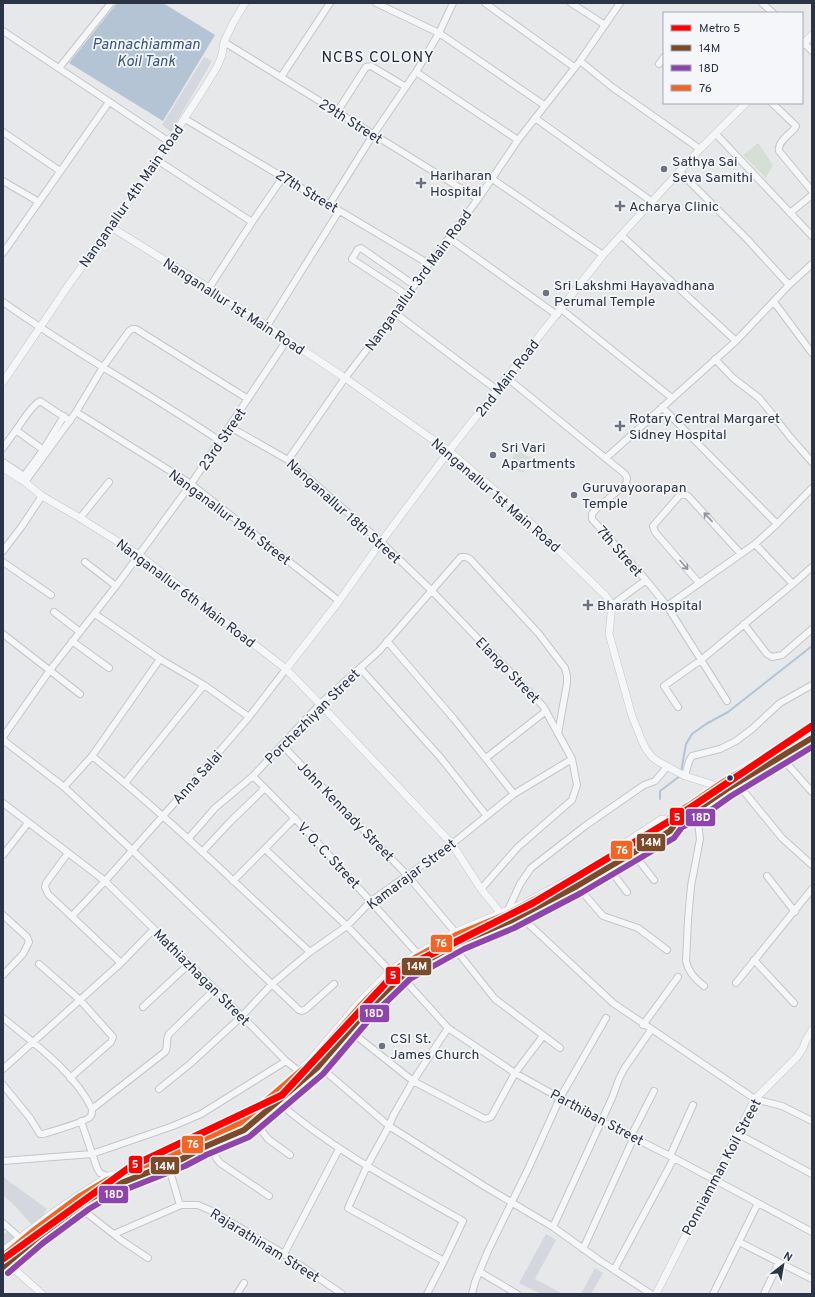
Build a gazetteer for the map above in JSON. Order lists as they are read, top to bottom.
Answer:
{
  "streets": {
    "street": [
      "29th Street",
      "27th Street",
      "Nanganallur 4th Main Road",
      "Nanganallur 3rd Main Road",
      "Nanganallur 1st Main Road",
      "2nd Main Road",
      "23rd Street",
      "Nanganallur 18th Street",
      "Nanganallur 19th Street",
      "7th Street",
      "Nanganallur 6th Main Road",
      "Elango Street",
      "Porchezhiyan Street",
      "Anna Salai",
      "John Kennady Street",
      "V. O. C. Street",
      "Kamarajar Street",
      "Mathiazhagan Street",
      "Parthiban Street",
      "Ponniamman Koil Street",
      "Rajarathinam Street"
    ]
  },
  "crossings": [
    ["29th Street", "Nanganallur 4th Main Road"],
    ["29th Street", "Nanganallur 3rd Main Road"],
    ["27th Street", "Nanganallur 4th Main Road"],
    ["27th Street", "Nanganallur 3rd Main Road"],
    ["Nanganallur 4th Main Road", "Nanganallur 1st Main Road"],
    ["Nanganallur 3rd Main Road", "Nanganallur 1st Main Road"],
    ["Nanganallur 3rd Main Road", "Nanganallur 18th Street"],
    ["Nanganallur 1st Main Road", "2nd Main Road"],
    ["Nanganallur 1st Main Road", "23rd Street"],
    ["2nd Main Road", "Nanganallur 18th Street"],
    ["2nd Main Road", "Nanganallur 19th Street"],
    ["2nd Main Road", "7th Street"],
    ["2nd Main Road", "Nanganallur 6th Main Road"],
    ["2nd Main Road", "Anna Salai"],
    ["23rd Street", "Nanganallur 18th Street"],
    ["23rd Street", "Nanganallur 19th Street"],
    ["23rd Street", "Nanganallur 6th Main Road"],
    ["Nanganallur 18th Street", "Elango Street"],
    ["Nanganallur 18th Street", "Porchezhiyan Street"],
    ["Nanganallur 6th Main Road", "Elango Street"],
    ["Nanganallur 6th Main Road", "Porchezhiyan Street"],
    ["Nanganallur 6th Main Road", "Anna Salai"],
    ["Nanganallur 6th Main Road", "Kamarajar Street"],
    ["Elango Street", "Porchezhiyan Street"],
    ["Elango Street", "Kamarajar Street"],
    ["Porchezhiyan Street", "John Kennady Street"],
    ["Porchezhiyan Street", "V. O. C. Street"],
    ["Anna Salai", "Mathiazhagan Street"],
    ["John Kennady Street", "Kamarajar Street"],
    ["V. O. C. Street", "Kamarajar Street"],
    ["Kamarajar Street", "Mathiazhagan Street"],
    ["Parthiban Street", "Ponniamman Koil Street"]
  ],
  "districts": ["NCBS COLONY"],
  "water": ["Pannachiamman Koil Tank"],
  "places": {
    "other": [
      "Sathya Sai Seva Samithi",
      "Sri Lakshmi Hayavadhana Perumal Temple",
      "Sri Vari Apartments",
      "Guruvayoorapan Temple",
      "CSI St. James Church"
    ],
    "health": [
      "Hariharan Hospital",
      "Acharya Clinic",
      "Rotary Central Margaret Sidney Hospital",
      "Bharath Hospital"
    ]
  },
  "lines": [
    "metro line 5",
    "transit line 76",
    "transit line 14M",
    "transit line 18D"
  ],
  "legend": [
    "Metro 5",
    "14M",
    "18D",
    "76"
  ],
  "north": "top right"
}
